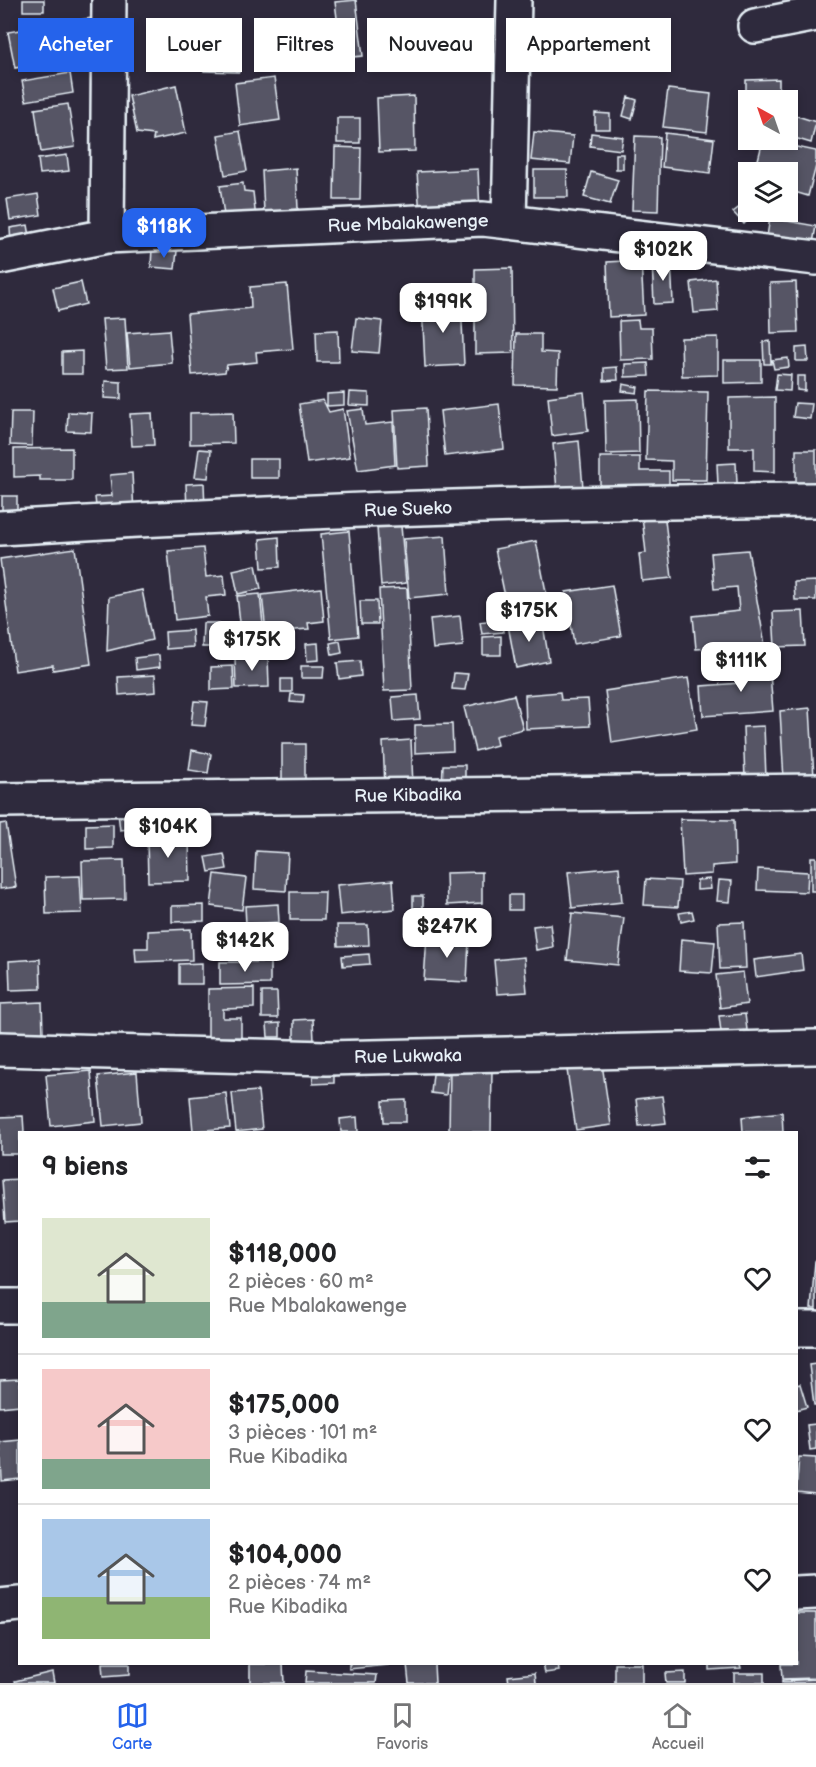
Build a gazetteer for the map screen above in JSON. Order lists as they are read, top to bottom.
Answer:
{
  "streets": {
    "street": [
      "Rue Mbalakawenge",
      "Rue Sueko",
      "Rue Kibadika",
      "Rue Lukwaka"
    ]
  },
  "north": "top left",
  "page": {
    "chip": [
      "Acheter",
      "Louer",
      "Filtres",
      "Nouveau",
      "Appartement"
    ],
    "price": [
      "$118K",
      "$102K",
      "$199K",
      "$175K",
      "$175K",
      "$111K",
      "$104K",
      "$247K",
      "$142K"
    ],
    "heading": "9 biens",
    "list": [
      {
        "name": "$118,000",
        "note": "2 pièces · 60 m² · Rue Mbalakawenge"
      },
      {
        "name": "$175,000",
        "note": "3 pièces · 101 m² · Rue Kibadika"
      },
      {
        "name": "$104,000",
        "note": "2 pièces · 74 m² · Rue Kibadika"
      }
    ],
    "tabs": ["Carte", "Favoris", "Accueil"]
  }
}
